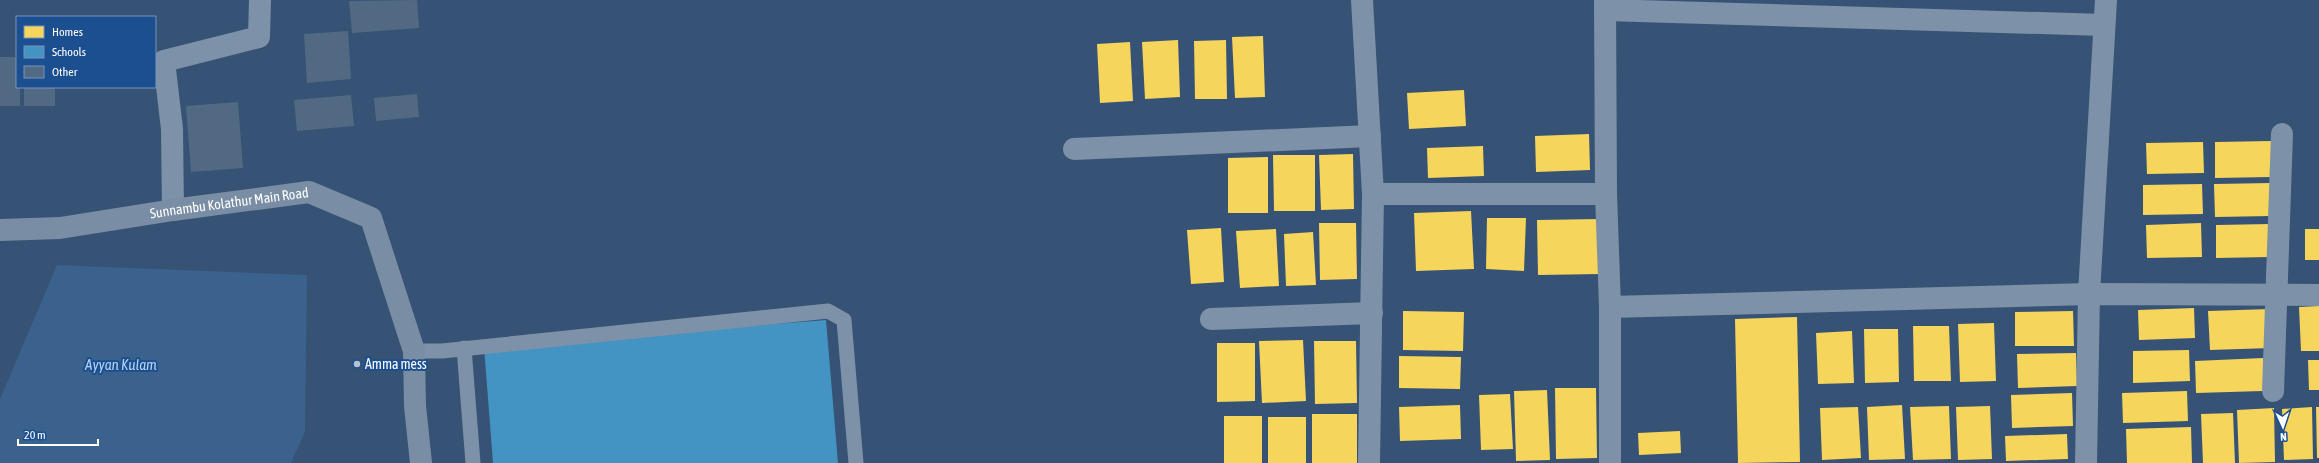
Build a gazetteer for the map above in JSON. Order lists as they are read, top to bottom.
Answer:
{
  "streets": {
    "street": ["Sunnambu Kolathur Main Road"]
  },
  "water": ["Ayyan Kulam"],
  "places": ["Amma mess"],
  "legend": ["Homes", "Schools", "Other"],
  "scale_bar": "20 m",
  "north": "bottom"
}
